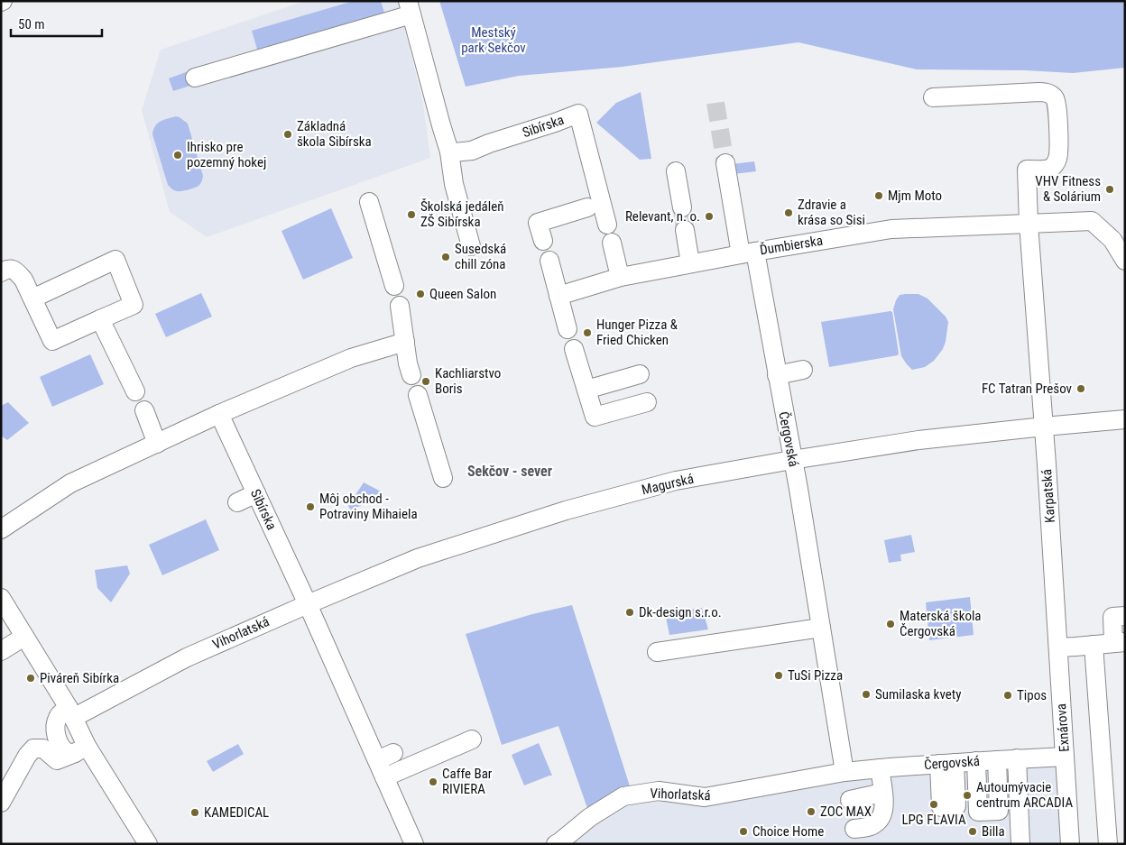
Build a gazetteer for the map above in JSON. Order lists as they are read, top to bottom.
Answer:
{
  "streets": {
    "street": [
      "Sibírska",
      "Ďumbierska",
      "Čergovská",
      "Magurská",
      "Karpatská",
      "Vihorlatská",
      "Exnárova"
    ]
  },
  "crossings": [
    ["Sibírska", "Magurská"],
    ["Sibírska", "Vihorlatská"],
    ["Ďumbierska", "Čergovská"],
    ["Čergovská", "Magurská"],
    ["Čergovská", "Vihorlatská"],
    ["Čergovská", "Exnárova"],
    ["Magurská", "Karpatská"],
    ["Magurská", "Vihorlatská"],
    ["Karpatská", "Exnárova"]
  ],
  "districts": ["Sekčov - sever"],
  "parks": ["Mestský park Sekčov"],
  "places": [
    "Základná škola Sibírska",
    "Ihrisko pre pozemný hokej",
    "VHV Fitness & Solárium",
    "Mjm Moto",
    "Zdravie a krása so Sisi",
    "Školská jedáleň ZŠ Sibírska",
    "Relevant, n. o.",
    "Susedská chill zóna",
    "Queen Salon",
    "Hunger Pizza & Fried Chicken",
    "Kachliarstvo Boris",
    "FC Tatran Prešov",
    "Môj obchod - Potraviny Mihaiela",
    "Dk-design s.r.o.",
    "Materská škola Čergovská",
    "TuSi Pizza",
    "Piváreň Sibírka",
    "Sumilaska kvety",
    "Tipos",
    "Caffe Bar RIVIERA",
    "Autoumývacie centrum ARCADIA",
    "LPG FLAVIA",
    "ZOC MAX",
    "KAMEDICAL",
    "Choice Home",
    "Billa"
  ],
  "scale_bar": "50 m"
}
